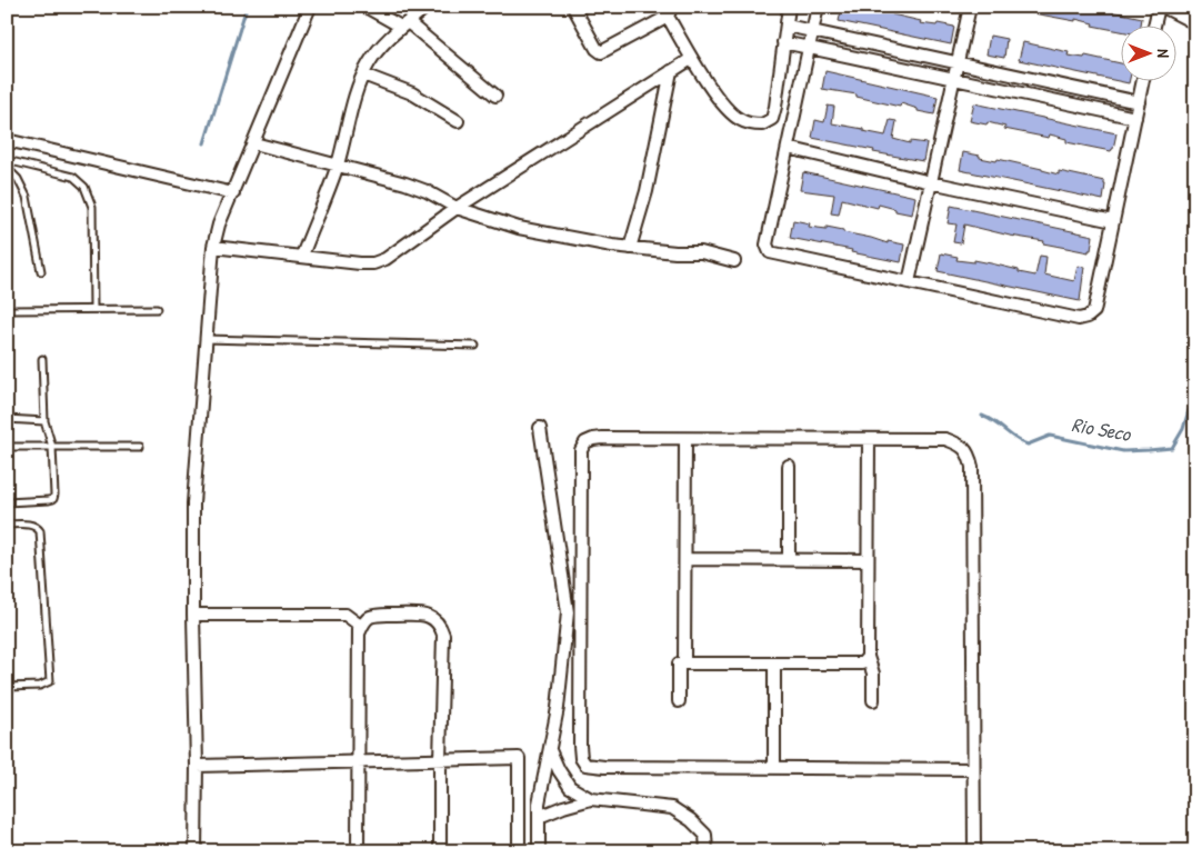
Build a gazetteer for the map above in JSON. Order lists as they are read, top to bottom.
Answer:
{
  "water": ["Rio Seco"],
  "north": "right"
}
